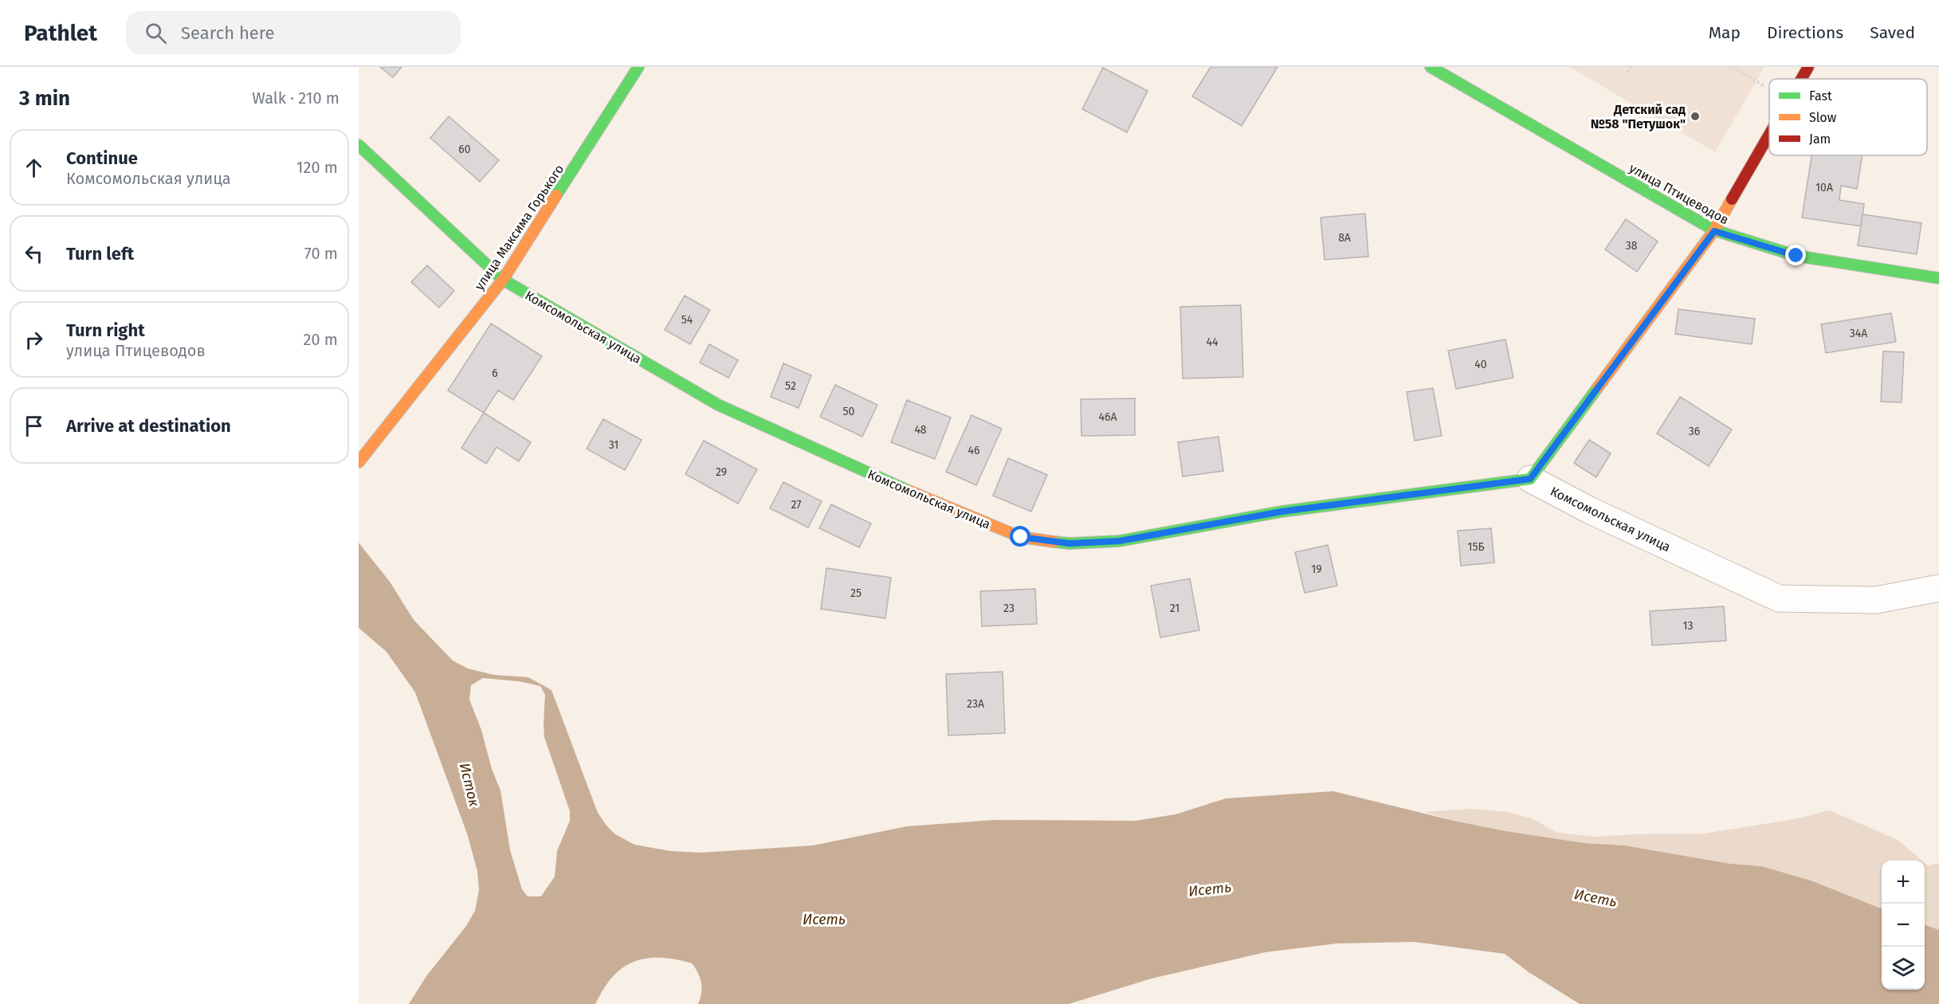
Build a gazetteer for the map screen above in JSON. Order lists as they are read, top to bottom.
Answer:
{
  "streets": {
    "street": ["улица Птицеводов", "улица Максима Горького", "Комсомольская улица"]
  },
  "crossings": [
    ["улица Максима Горького", "Комсомольская улица"]
  ],
  "water": ["Исток", "Исеть"],
  "places": ["Детский сад №58 \"Петушок\""],
  "house_numbers": [
    "60",
    "10А",
    "8А",
    "38",
    "54",
    "34А",
    "44",
    "40",
    "6",
    "52",
    "50",
    "46А",
    "48",
    "36",
    "31",
    "46",
    "29",
    "27",
    "15Б",
    "19",
    "25",
    "23",
    "21",
    "13",
    "23А"
  ],
  "legend": ["Fast", "Slow", "Jam"],
  "page": {
    "header": "Pathlet",
    "search": "Search here",
    "nav": ["Map", "Directions", "Saved"],
    "heading": ["3 min", "Walk · 210 m"],
    "list": [
      ["Continue", "Комсомольская улица", "120 m"],
      ["Turn left", "70 m"],
      ["Turn right", "улица Птицеводов", "20 m"],
      "Arrive at destination"
    ],
    "map_buttons": ["+", "−"]
  }
}
